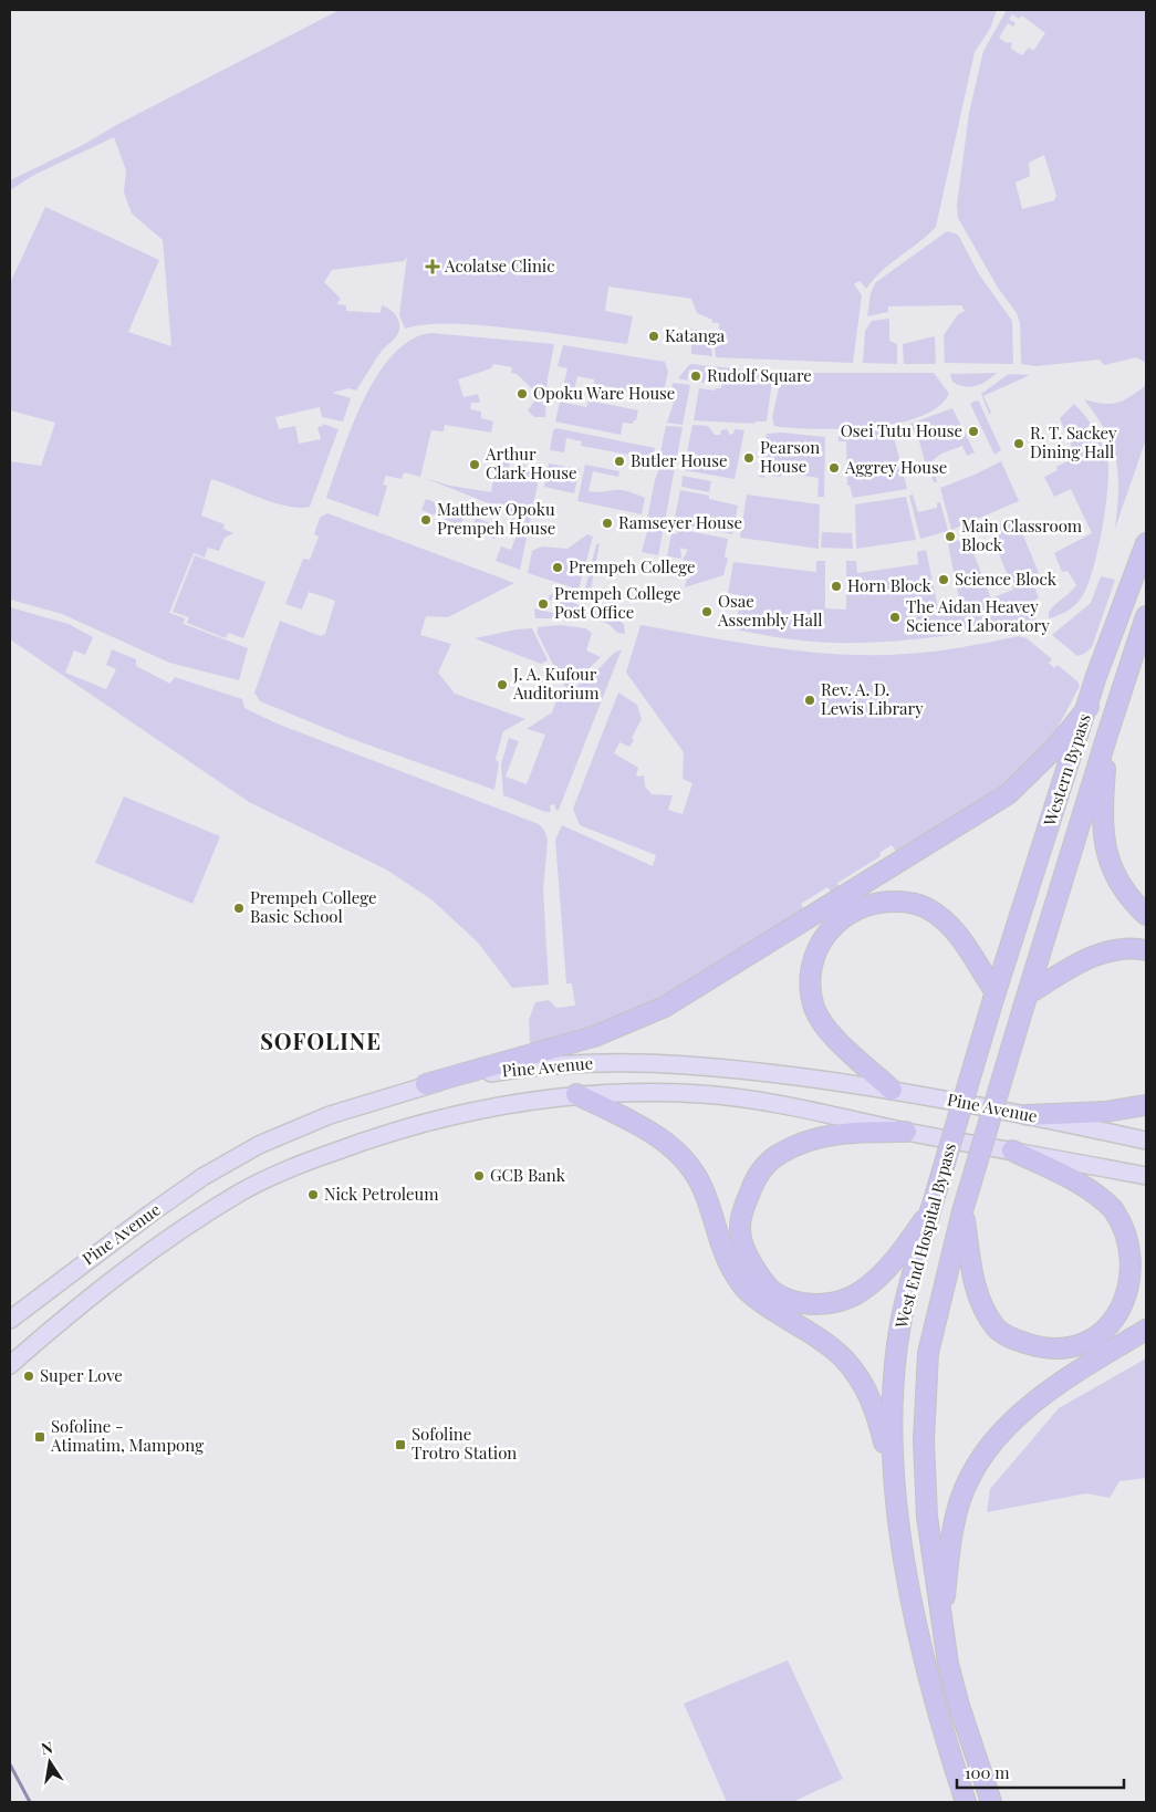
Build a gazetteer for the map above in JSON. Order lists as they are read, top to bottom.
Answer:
{
  "streets": {
    "highway": ["Western Bypass", "West End Hospital Bypass"],
    "main road": ["Pine Avenue"]
  },
  "crossings": [
    ["Western Bypass", "West End Hospital Bypass"]
  ],
  "districts": ["SOFOLINE"],
  "places": {
    "health": ["Acolatse Clinic"],
    "other": [
      "Katanga",
      "Rudolf Square",
      "Opoku Ware House",
      "Osei Tutu House",
      "R. T. Sackey Dining Hall",
      "Pearson House",
      "Butler House",
      "Arthur Clark House",
      "Aggrey House",
      "Matthew Opoku Prempeh House",
      "Ramseyer House",
      "Main Classroom Block",
      "Prempeh College",
      "Science Block",
      "Horn Block",
      "Prempeh College Post Office",
      "Osae Assembly Hall",
      "The Aidan Heavey Science Laboratory",
      "J. A. Kufour Auditorium",
      "Rev. A. D. Lewis Library",
      "Prempeh College Basic School",
      "GCB Bank",
      "Nick Petroleum",
      "Super Love"
    ],
    "transit": ["Sofoline - Atimatim, Mampong", "Sofoline Trotro Station"]
  },
  "scale_bar": "100 m",
  "north": "top"
}
